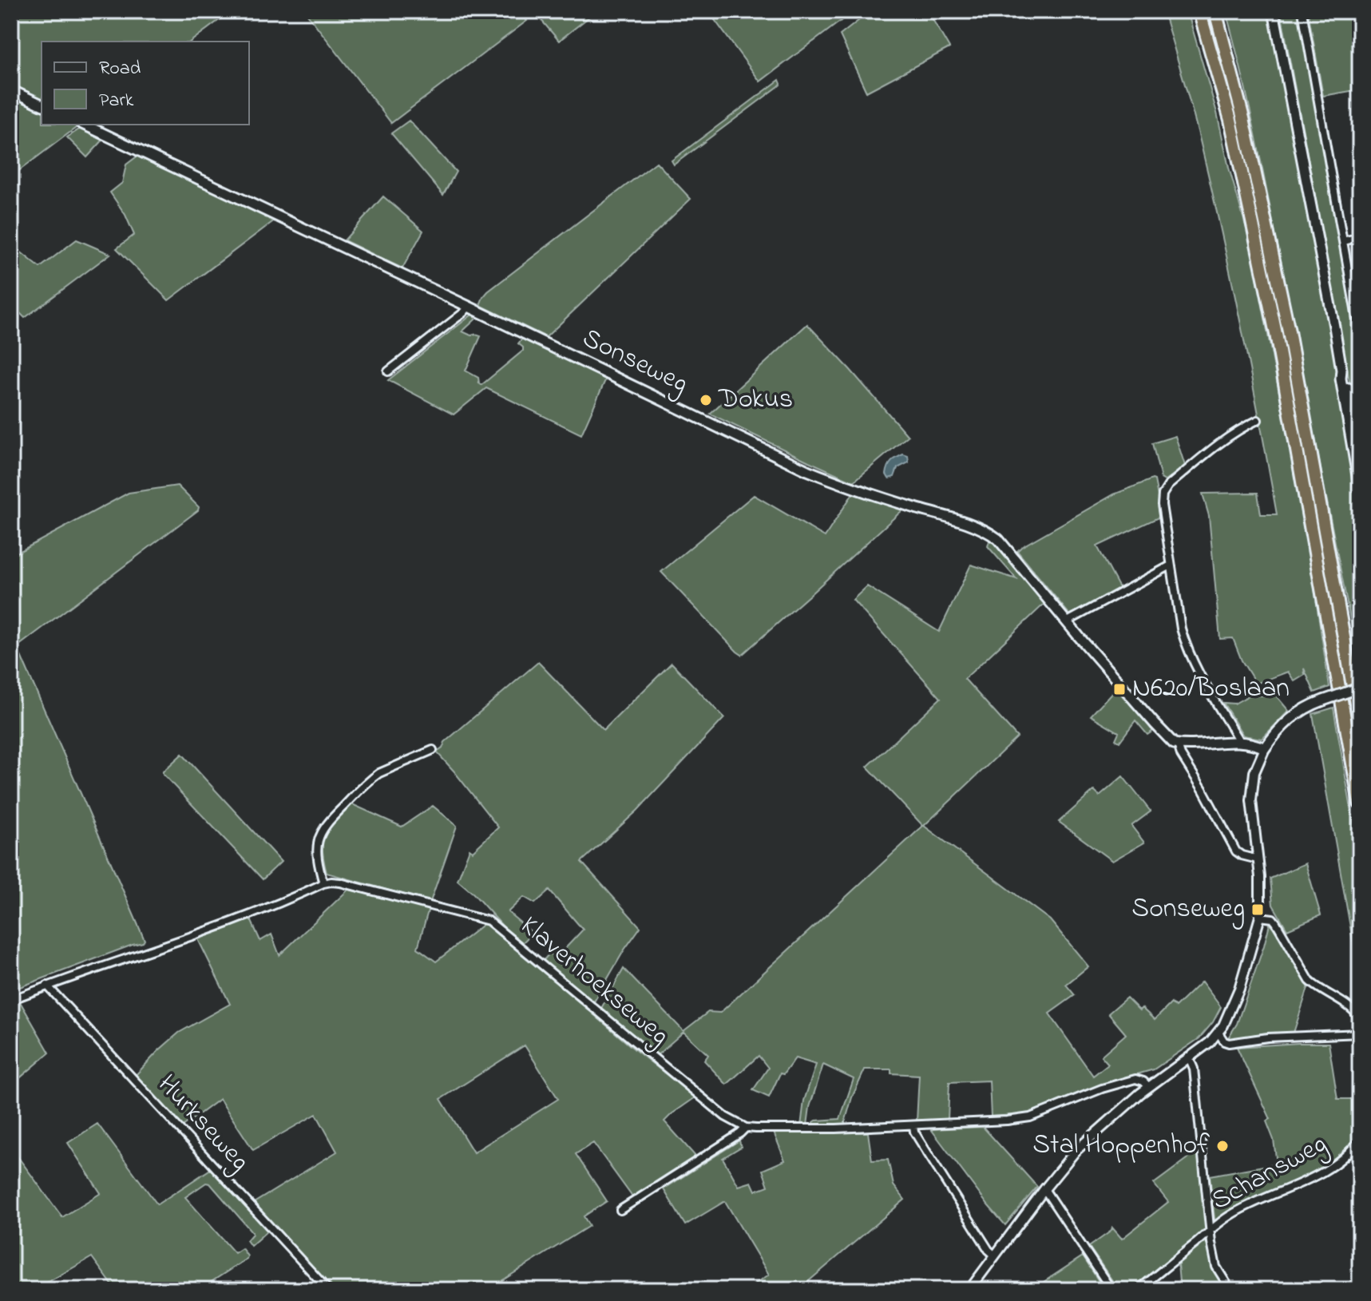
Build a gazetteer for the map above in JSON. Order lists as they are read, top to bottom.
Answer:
{
  "streets": {
    "main road": ["Sonseweg"],
    "street": ["Klaverhoekseweg", "Hurkseweg", "Schansweg"]
  },
  "crossings": [
    ["Klaverhoekseweg", "Hurkseweg"]
  ],
  "places": {
    "other": ["Dokus", "Stal Hoppenhof"],
    "transit": ["N620/Boslaan", "Sonseweg"]
  },
  "legend": ["Road", "Park"]
}
